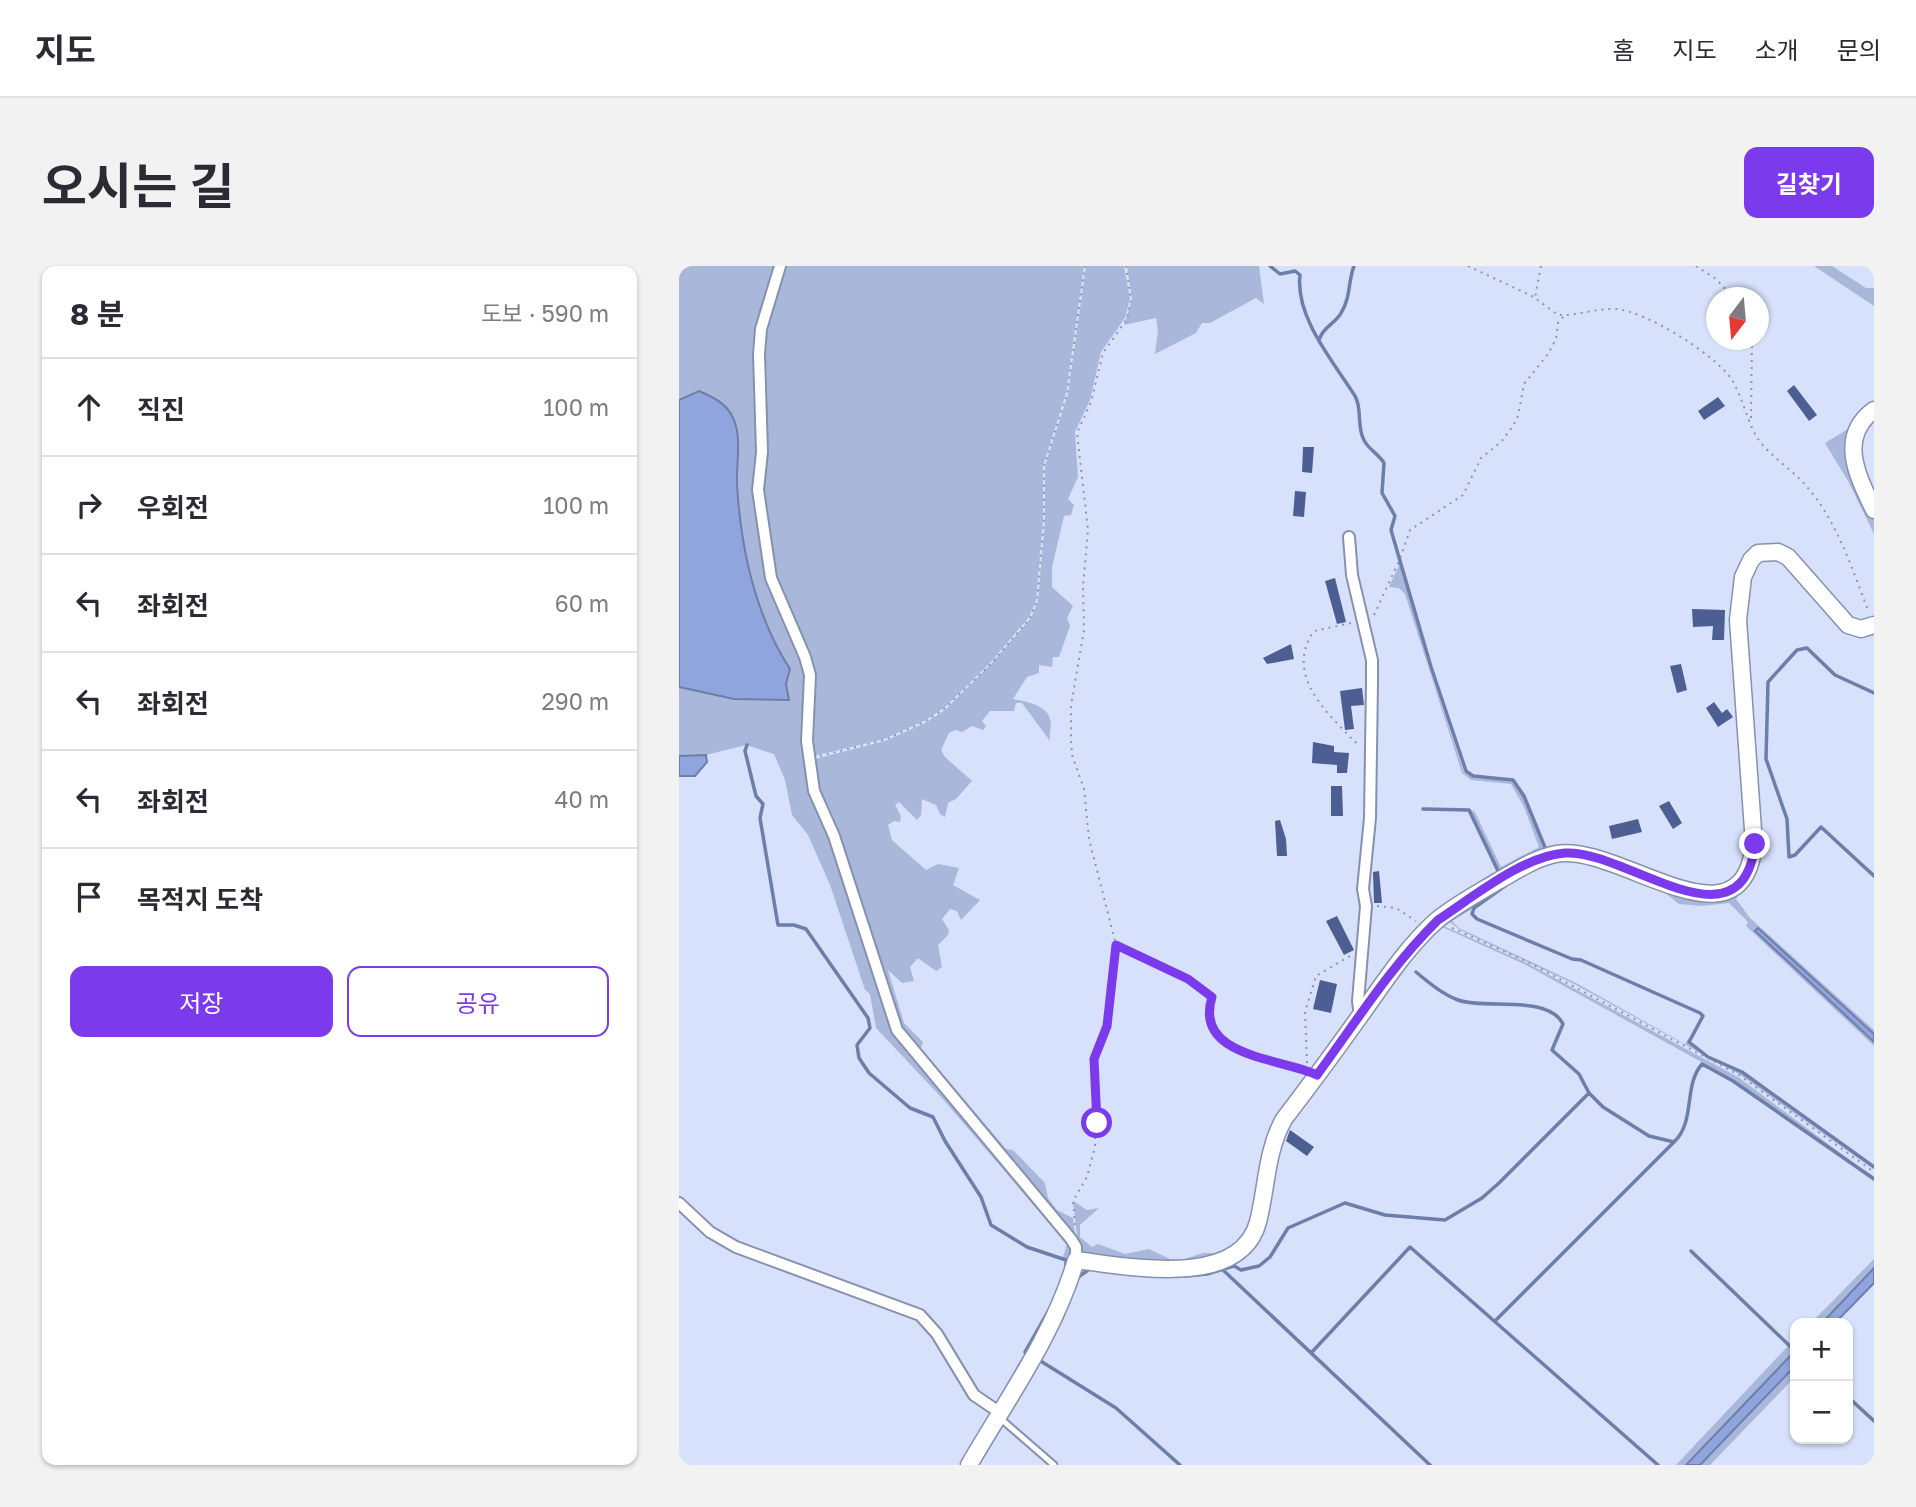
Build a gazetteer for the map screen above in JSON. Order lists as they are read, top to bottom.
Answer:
{
  "north": "bottom",
  "page": {
    "header": "지도",
    "nav": [
      "홈",
      "지도",
      "소개",
      "문의"
    ],
    "title": "오시는 길",
    "buttons": [
      "길찾기",
      ["저장", "공유"]
    ],
    "heading": ["8 분", "도보 · 590 m"],
    "list": [
      ["직진", "100 m"],
      ["우회전", "100 m"],
      ["좌회전", "60 m"],
      ["좌회전", "290 m"],
      ["좌회전", "40 m"],
      "목적지 도착"
    ],
    "map_buttons": ["+", "−"]
  }
}
